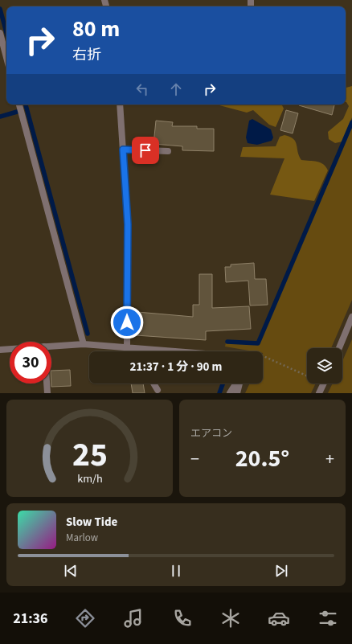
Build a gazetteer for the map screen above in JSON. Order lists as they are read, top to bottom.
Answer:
{
  "page": {
    "turn": ["80 m", "右折"],
    "limit": "30",
    "trip": "21:37 · 1 分 · 90 m",
    "tile": "エアコン",
    "heat": ["−", "20.5°", "+"],
    "song": ["Slow Tide", "Marlow"],
    "tabs": "21:36",
    "gauge": ["25", "km/h"]
  }
}
